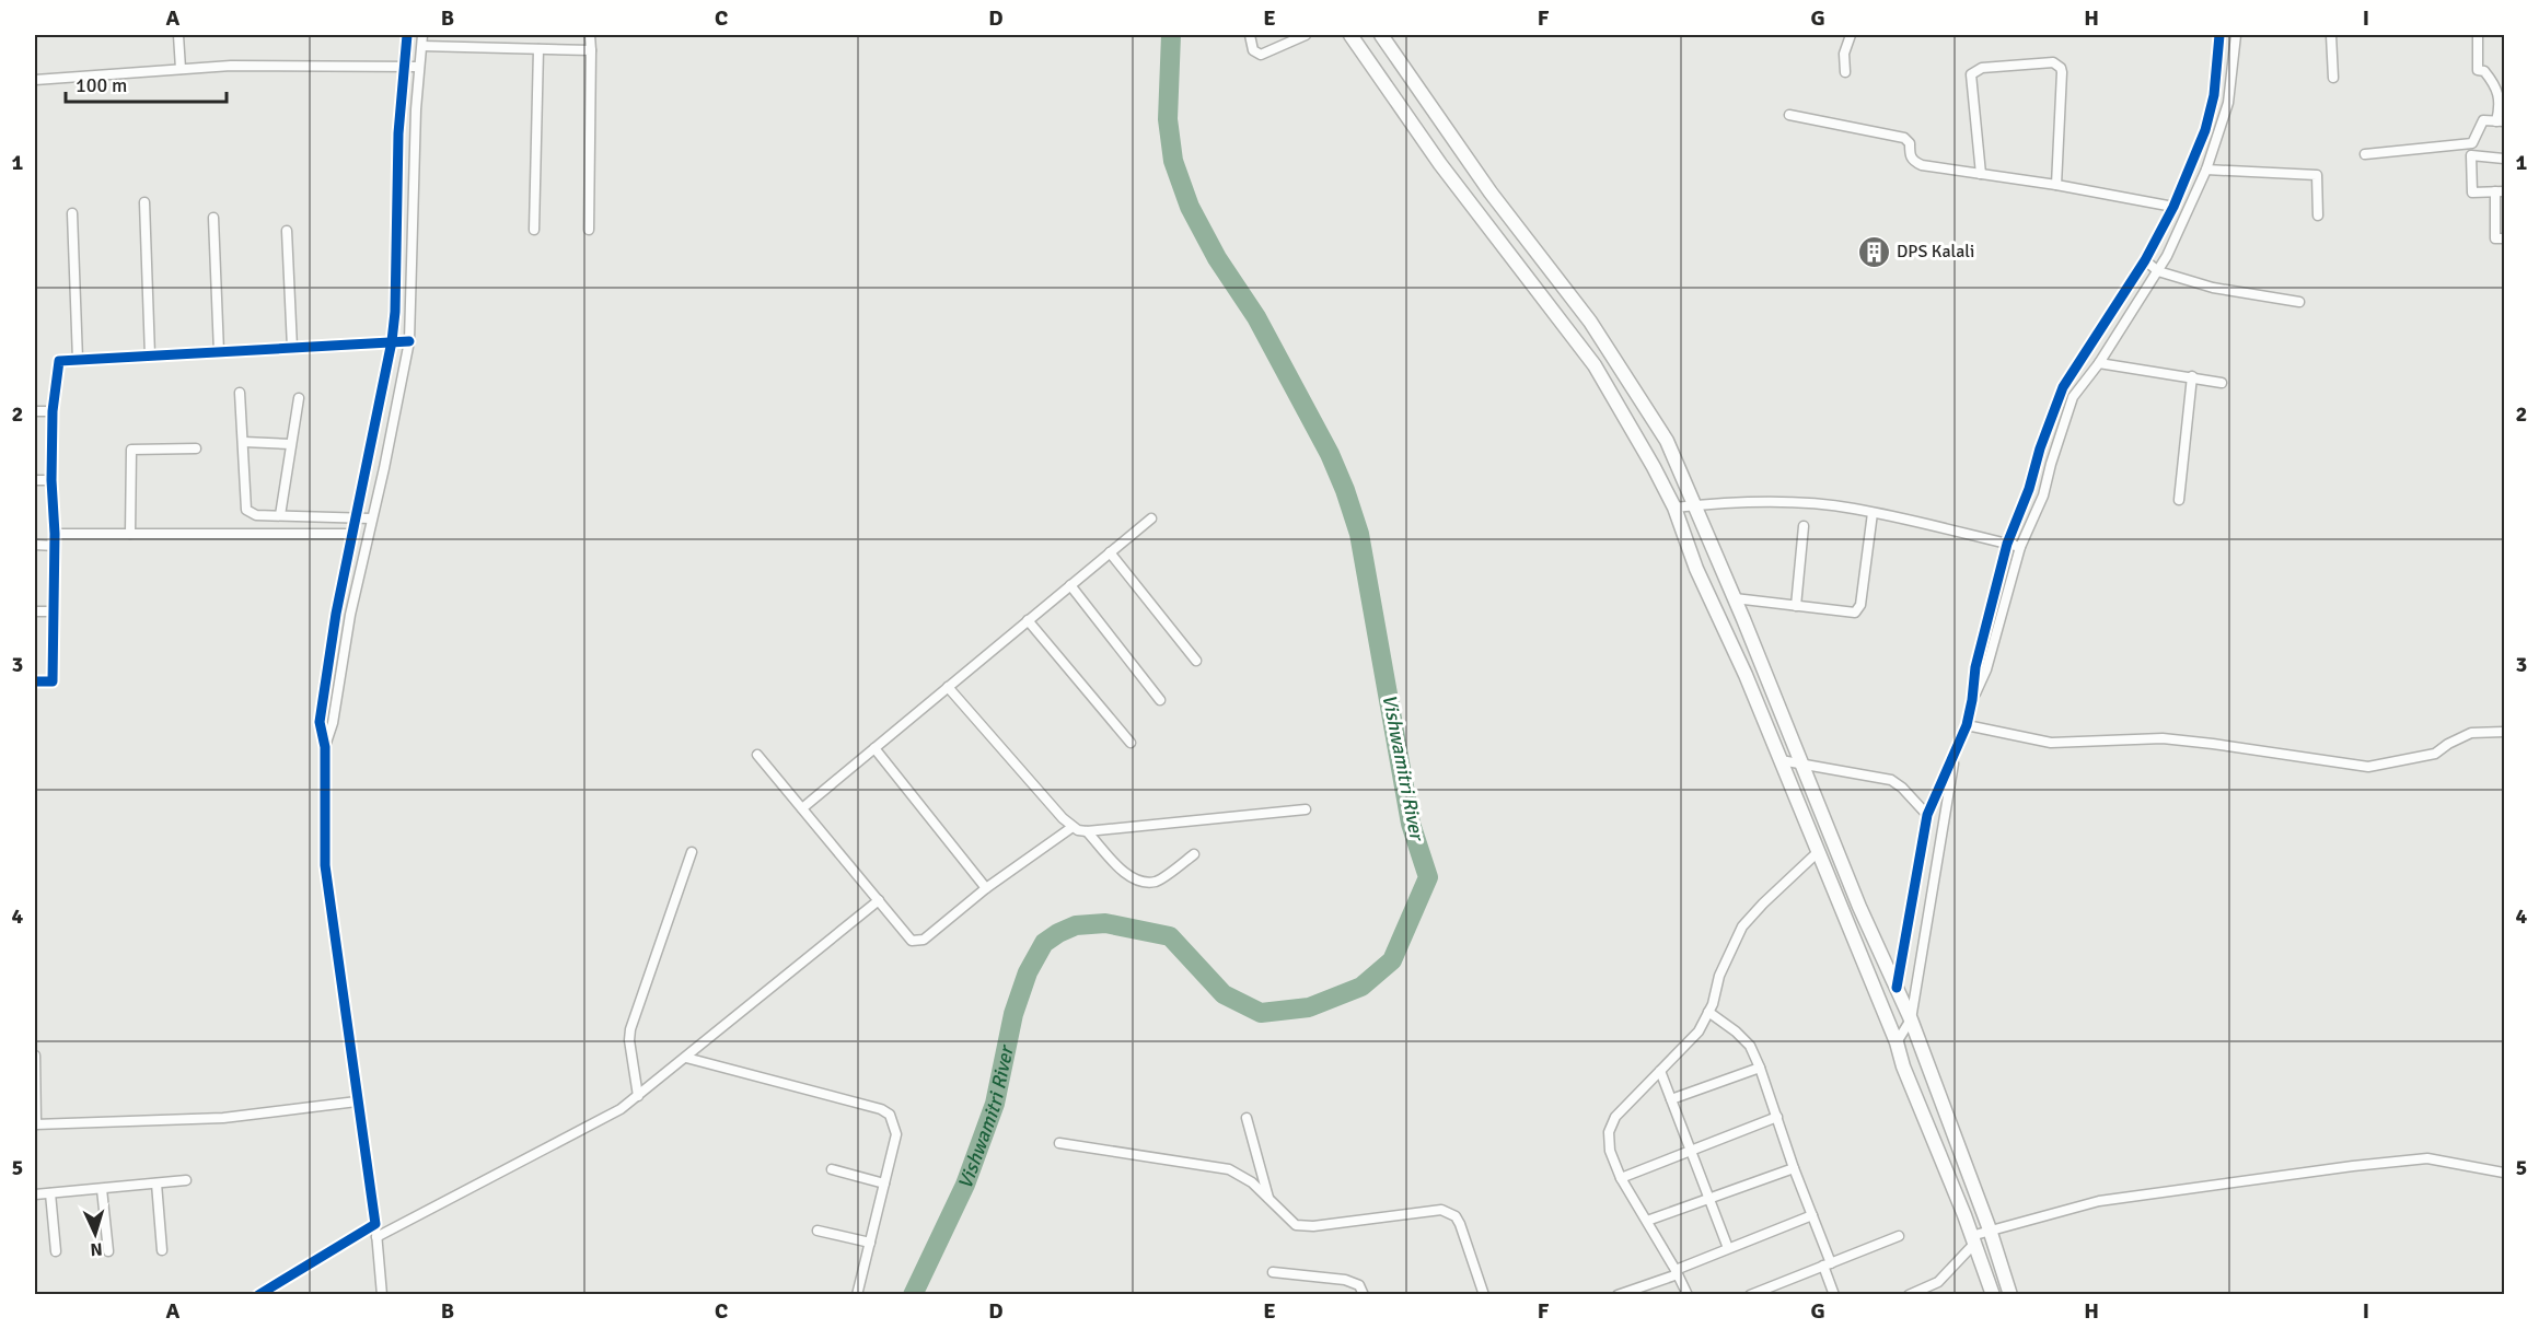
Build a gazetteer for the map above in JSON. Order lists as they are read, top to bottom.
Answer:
{
  "water": ["Vishwamitri River"],
  "places": {
    "building": ["DPS Kalali"]
  },
  "scale_bar": "100 m",
  "north": "bottom",
  "grid": {
    "columns": [
      "A",
      "B",
      "C",
      "D",
      "E",
      "F",
      "G",
      "H",
      "I"
    ],
    "rows": [
      "1",
      "2",
      "3",
      "4",
      "5"
    ]
  }
}
